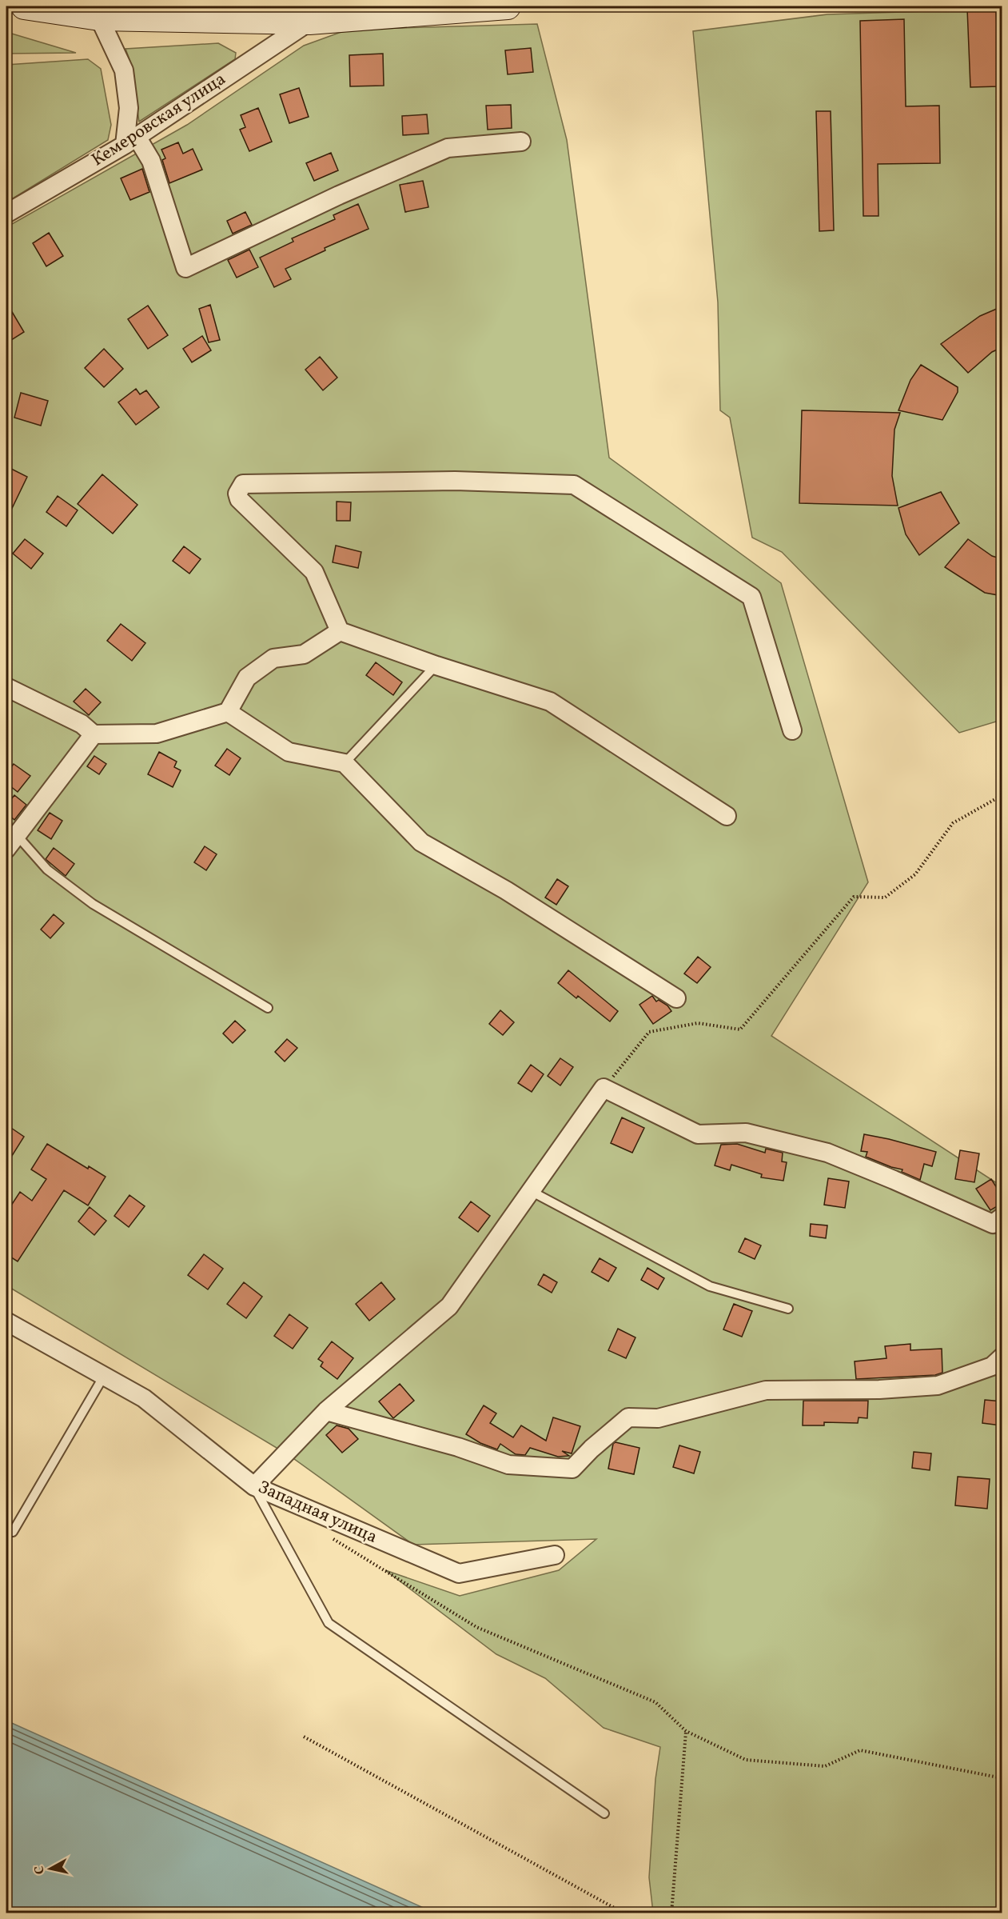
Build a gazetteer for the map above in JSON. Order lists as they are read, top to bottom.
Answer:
{
  "streets": {
    "main road": ["Кемеровская улица"],
    "street": ["Западная улица"]
  },
  "north": "left"
}
